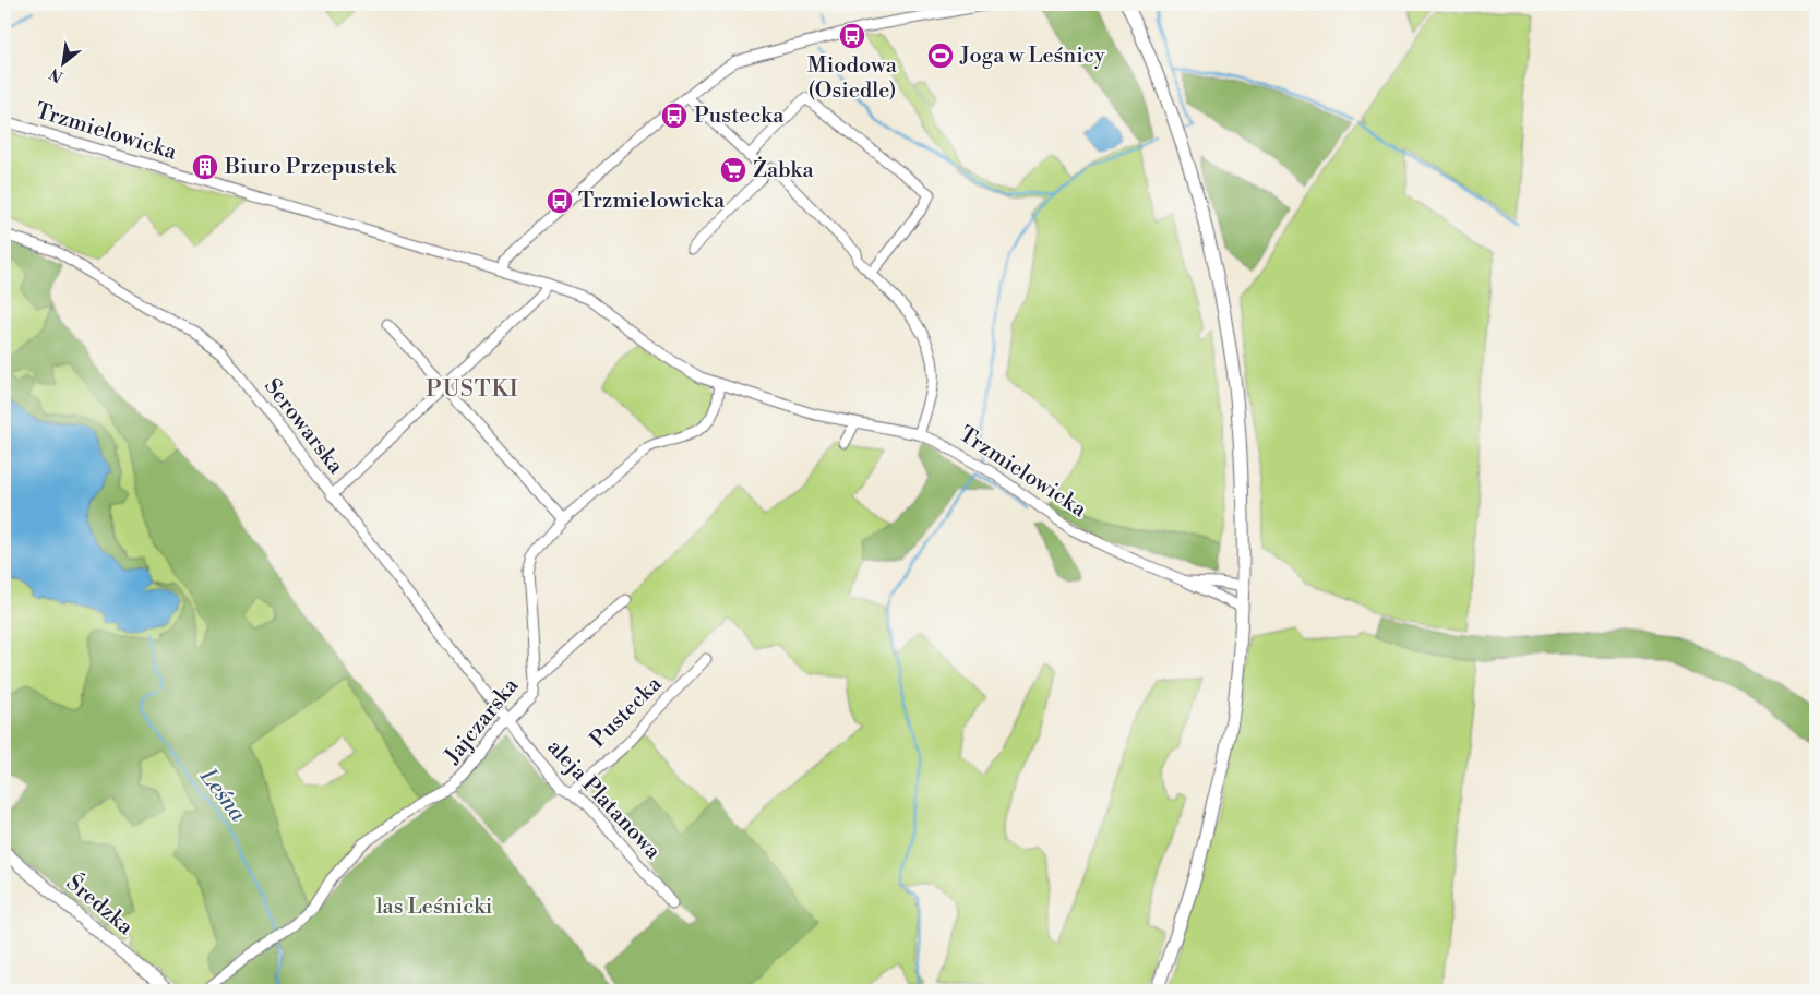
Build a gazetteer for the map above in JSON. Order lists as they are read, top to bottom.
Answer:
{
  "streets": {
    "main road": ["Średzka"],
    "street": [
      "Trzmielowicka",
      "Serowarska",
      "Pustecka",
      "Jajczarska",
      "aleja Platanowa"
    ]
  },
  "crossings": [
    ["Trzmielowicka", "Jajczarska"],
    ["Serowarska", "Jajczarska"],
    ["Serowarska", "aleja Platanowa"],
    ["Pustecka", "aleja Platanowa"],
    ["Jajczarska", "aleja Platanowa"]
  ],
  "districts": ["PUSTKI"],
  "water": ["Leśna"],
  "parks": ["las Leśnicki"],
  "places": {
    "bus stop": ["Miodowa (Osiedle)", "Pustecka", "Trzmielowicka"],
    "sports": ["Joga w Leśnicy"],
    "building": ["Biuro Przepustek"],
    "supermarket": ["Żabka"]
  },
  "north": "bottom left"
}
